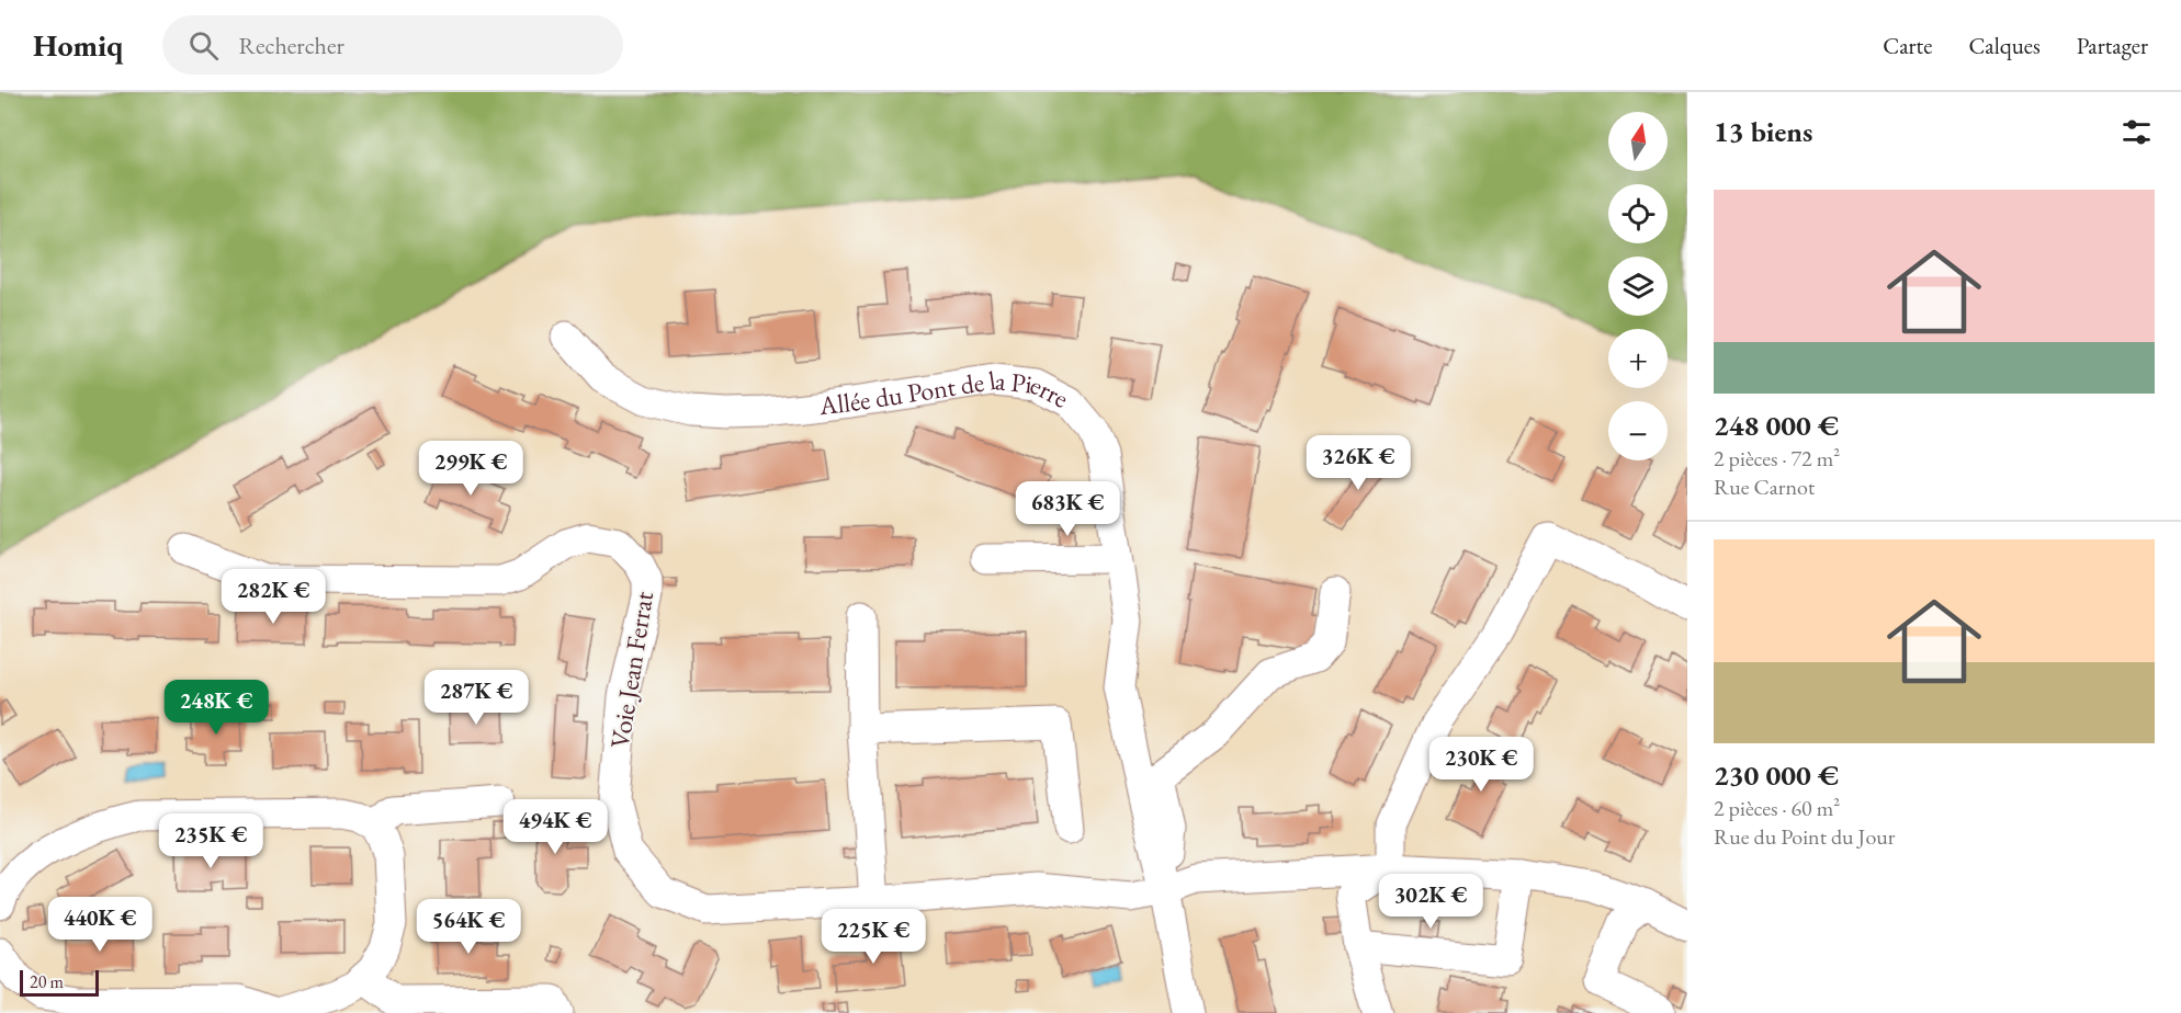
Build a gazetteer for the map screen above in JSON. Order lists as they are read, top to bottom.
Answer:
{
  "streets": {
    "street": ["Allée du Pont de la Pierre", "Voie Jean Ferrat"]
  },
  "crossings": [
    ["Allée du Pont de la Pierre", "Voie Jean Ferrat"]
  ],
  "scale_bar": "20 m",
  "north": "top",
  "page": {
    "header": "Homiq",
    "search": "Rechercher",
    "nav": ["Carte", "Calques", "Partager"],
    "heading": "13 biens",
    "map_buttons": ["+", "−"],
    "list": [
      {
        "name": "248 000 €",
        "note": "2 pièces · 72 m² · Rue Carnot"
      },
      {
        "name": "230 000 €",
        "note": "2 pièces · 60 m² · Rue du Point du Jour"
      }
    ],
    "price": [
      "326K €",
      "299K €",
      "683K €",
      "282K €",
      "287K €",
      "248K €",
      "230K €",
      "494K €",
      "235K €",
      "302K €",
      "440K €",
      "564K €",
      "225K €"
    ],
    "scale": "20 m"
  }
}
